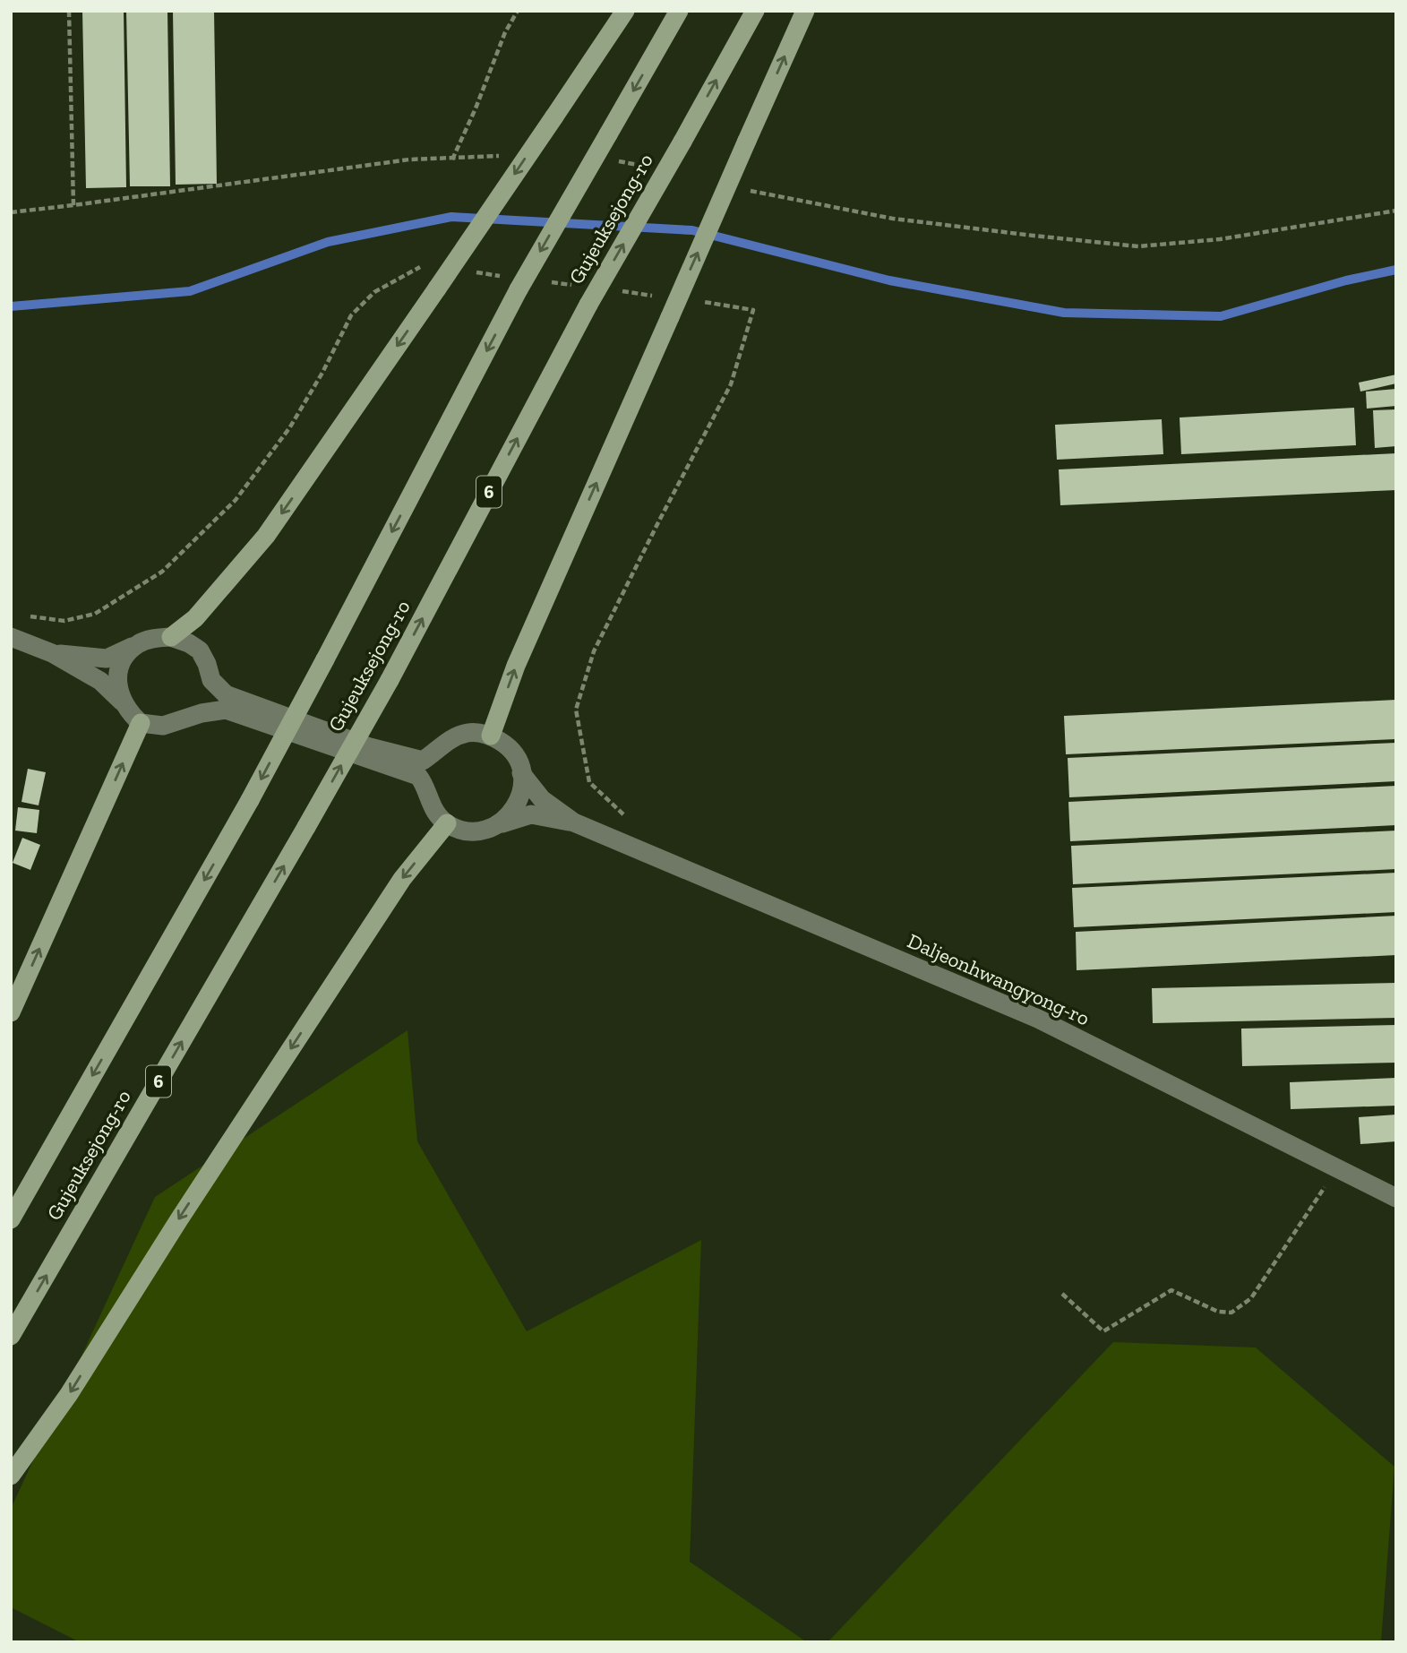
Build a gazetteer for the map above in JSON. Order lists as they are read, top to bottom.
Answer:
{
  "streets": {
    "highway": ["Gujeuksejong-ro", "6"],
    "main road": ["Daljeonhwangyong-ro"]
  }
}
